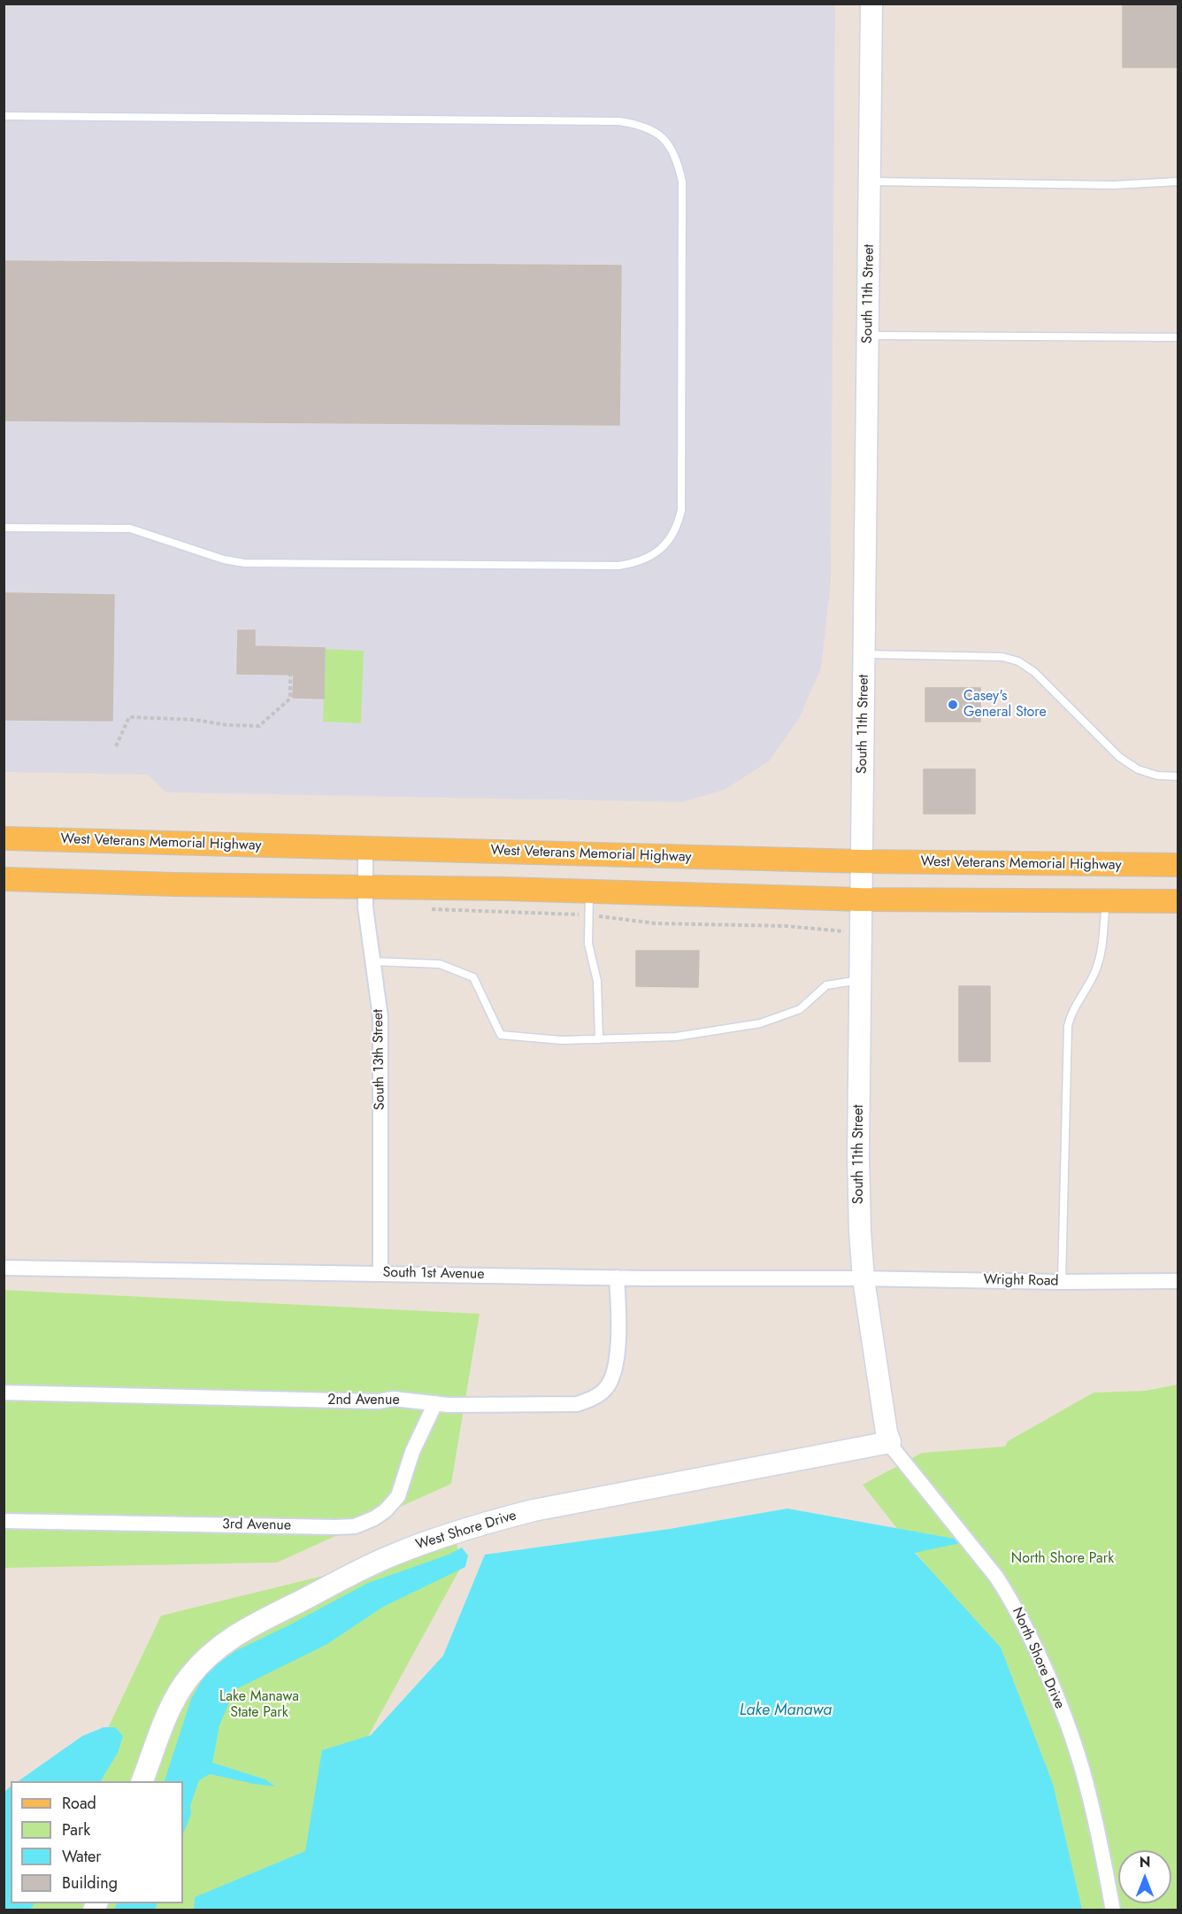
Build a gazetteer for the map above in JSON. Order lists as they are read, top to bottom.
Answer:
{
  "streets": {
    "main road": ["West Veterans Memorial Highway"],
    "street": [
      "South 11th Street",
      "South 13th Street",
      "South 1st Avenue",
      "Wright Road",
      "2nd Avenue",
      "3rd Avenue",
      "West Shore Drive",
      "North Shore Drive"
    ]
  },
  "crossings": [
    ["South 11th Street", "West Veterans Memorial Highway"],
    ["South 11th Street", "South 1st Avenue"],
    ["South 11th Street", "Wright Road"],
    ["South 11th Street", "West Shore Drive"],
    ["South 11th Street", "North Shore Drive"],
    ["West Veterans Memorial Highway", "South 13th Street"],
    ["South 13th Street", "South 1st Avenue"],
    ["South 1st Avenue", "Wright Road"],
    ["South 1st Avenue", "2nd Avenue"],
    ["2nd Avenue", "3rd Avenue"],
    ["West Shore Drive", "North Shore Drive"]
  ],
  "water": ["Lake Manawa"],
  "parks": ["North Shore Park", "Lake Manawa State Park"],
  "places": ["Casey's General Store"],
  "legend": [
    "Road",
    "Park",
    "Water",
    "Building"
  ],
  "north": "top"
}
